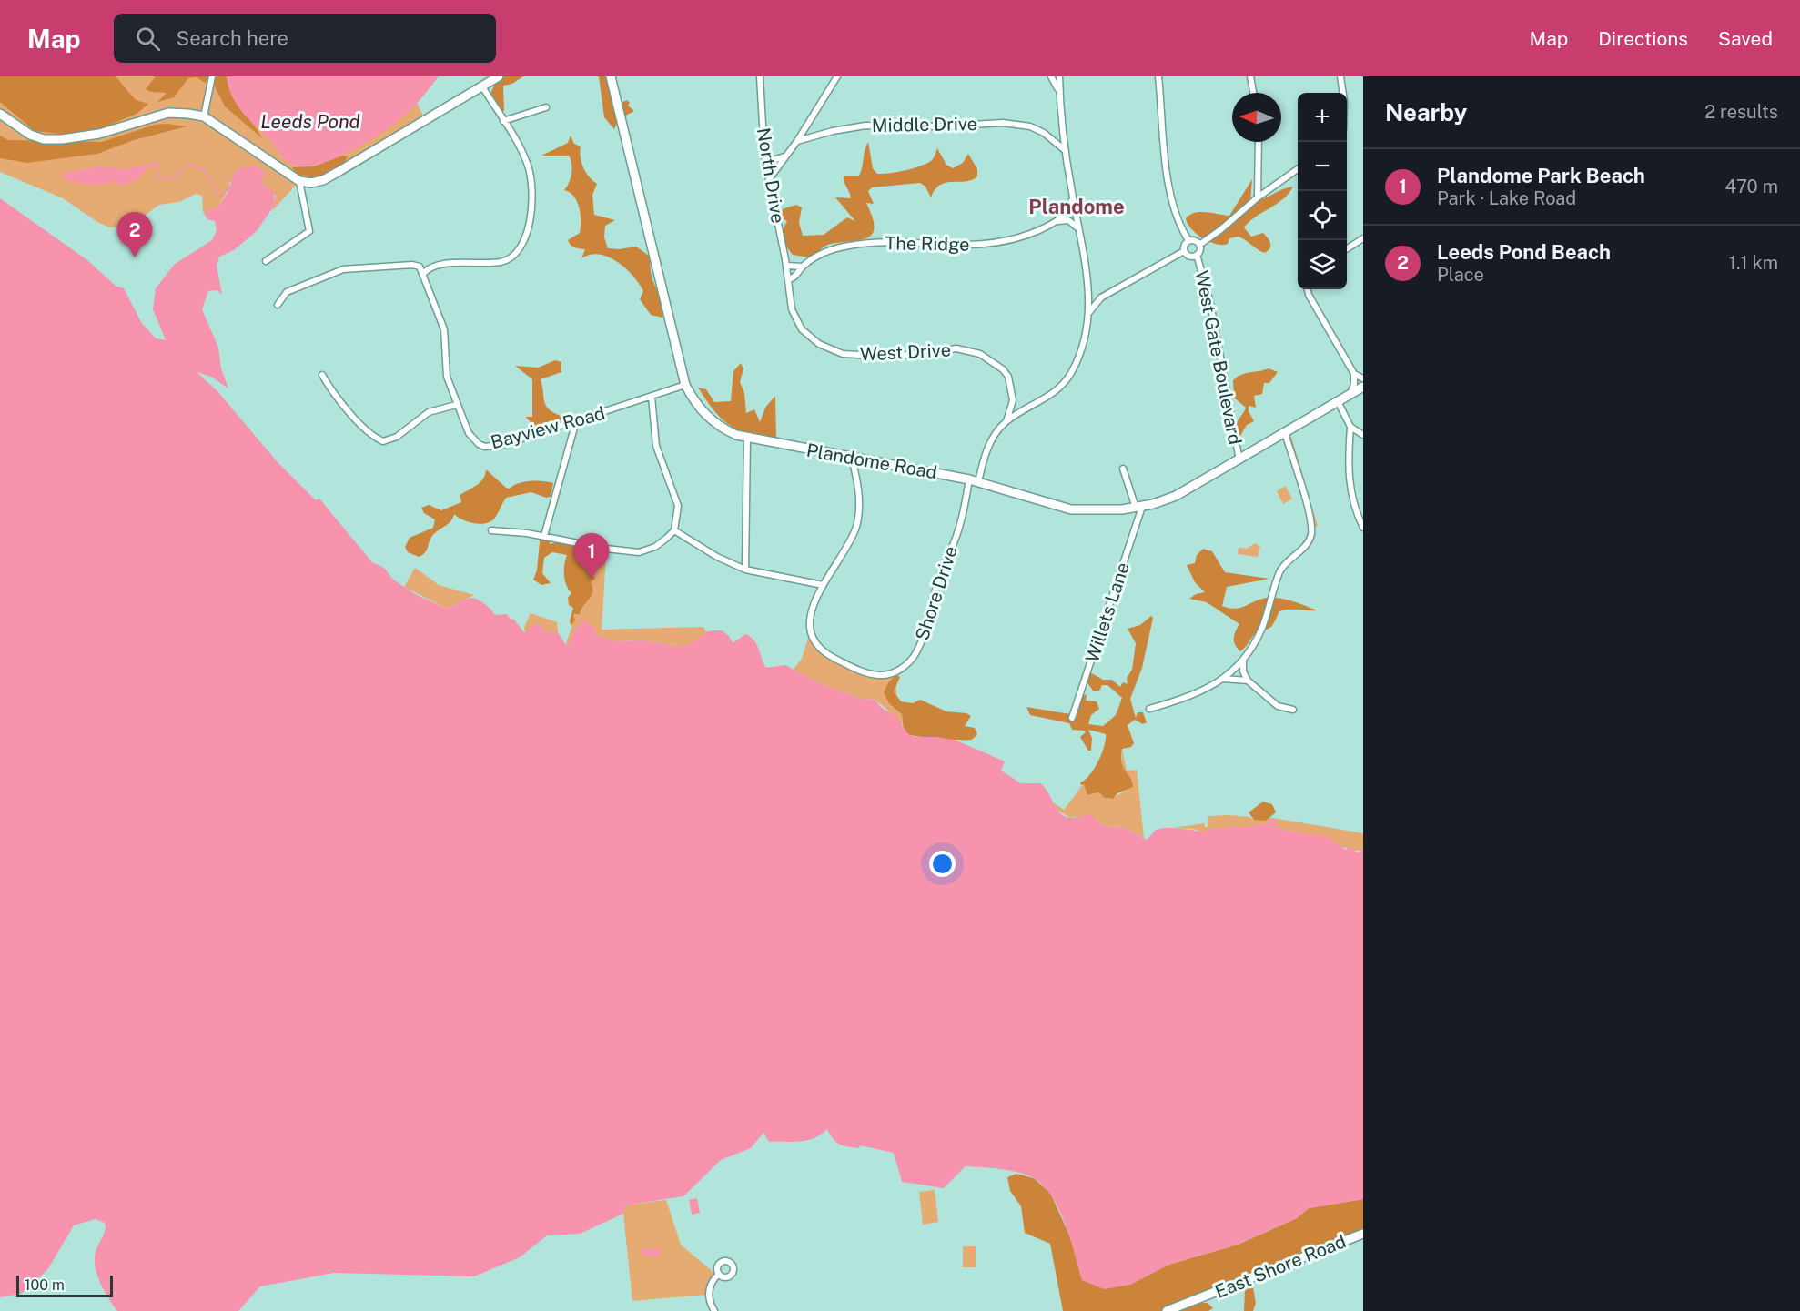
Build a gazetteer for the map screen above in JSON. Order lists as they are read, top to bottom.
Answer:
{
  "streets": {
    "main road": ["Plandome Road", "East Shore Road"],
    "street": [
      "Middle Drive",
      "North Drive",
      "The Ridge",
      "West Drive",
      "West Gate Boulevard",
      "Bayview Road",
      "Shore Drive",
      "Willets Lane"
    ]
  },
  "crossings": [
    ["North Drive", "The Ridge"],
    ["North Drive", "West Drive"],
    ["The Ridge", "West Drive"],
    ["West Gate Boulevard", "Plandome Road"],
    ["Bayview Road", "Plandome Road"],
    ["Plandome Road", "Shore Drive"],
    ["Plandome Road", "Willets Lane"]
  ],
  "districts": ["Plandome"],
  "water": ["Leeds Pond"],
  "scale_bar": "100 m",
  "north": "left",
  "page": {
    "header": "Map",
    "search": "Search here",
    "nav": ["Map", "Directions", "Saved"],
    "heading": ["Nearby", "2 results"],
    "map_buttons": ["+", "−"],
    "list": [
      {
        "mark": "1",
        "name": "Plandome Park Beach",
        "note": "Park · Lake Road",
        "value": "470 m"
      },
      {
        "mark": "2",
        "name": "Leeds Pond Beach",
        "note": "Place",
        "value": "1.1 km"
      }
    ],
    "pins": ["2", "1"],
    "scale": "100 m"
  }
}
